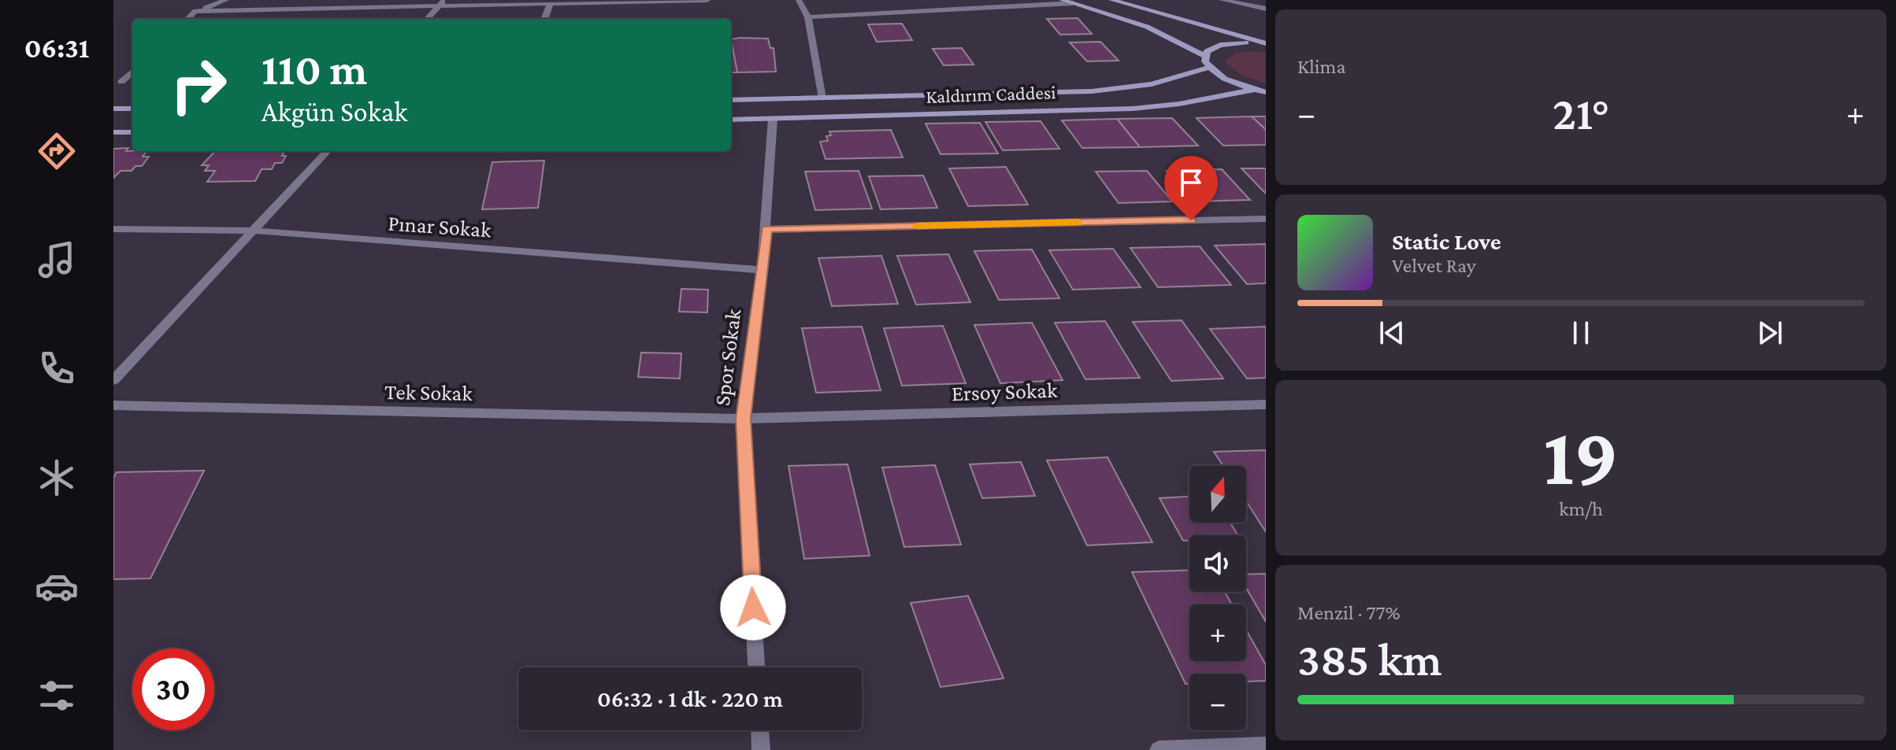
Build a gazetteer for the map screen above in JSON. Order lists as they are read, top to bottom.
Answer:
{
  "streets": {
    "street": [
      "Kaldırım Caddesi",
      "Pınar Sokak",
      "Spor Sokak",
      "Ersoy Sokak",
      "Tek Sokak"
    ]
  },
  "crossings": [
    ["Kaldırım Caddesi", "Spor Sokak"],
    ["Pınar Sokak", "Spor Sokak"],
    ["Spor Sokak", "Ersoy Sokak"],
    ["Spor Sokak", "Tek Sokak"],
    ["Ersoy Sokak", "Tek Sokak"]
  ],
  "north": "top",
  "page": {
    "tabs": "06:31",
    "tile": [
      "Klima",
      ["19", "km/h"],
      ["Menzil · 77%", "385 km"]
    ],
    "turn": ["110 m", "Akgün Sokak"],
    "heat": ["−", "21°", "+"],
    "song": ["Static Love", "Velvet Ray"],
    "map_buttons": ["+", "−"],
    "limit": "30",
    "trip": "06:32 · 1 dk · 220 m"
  }
}
